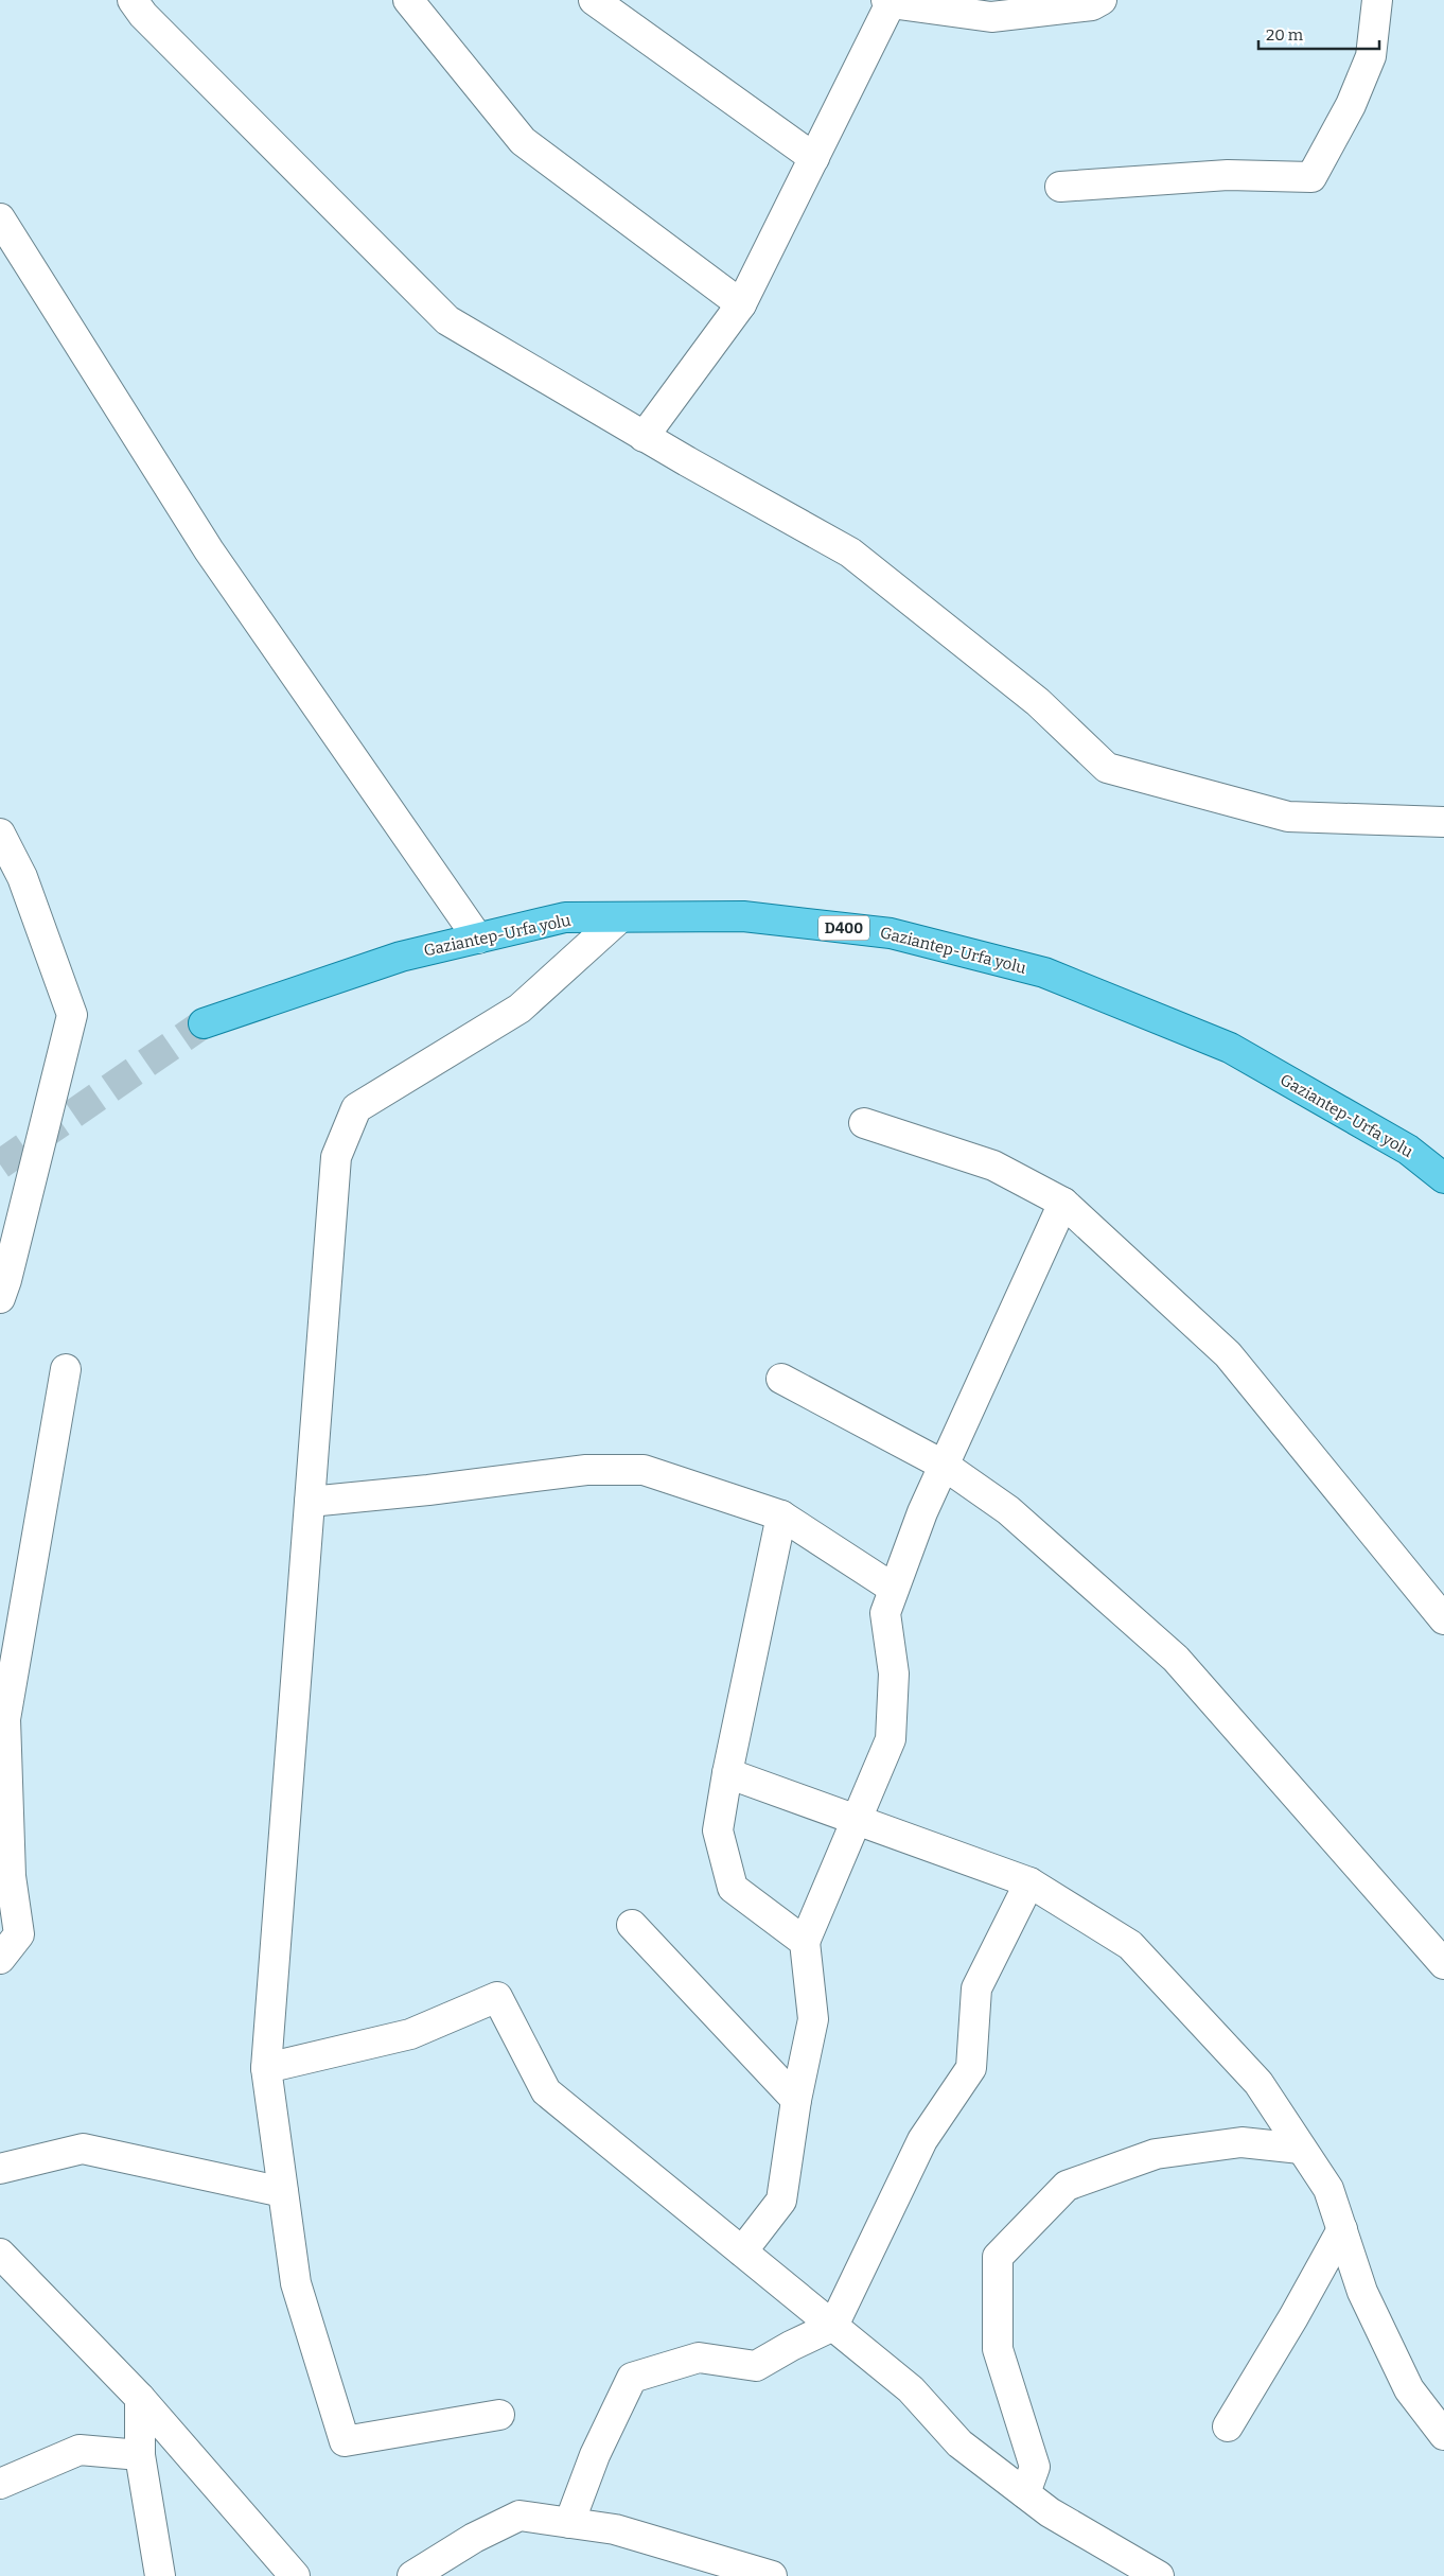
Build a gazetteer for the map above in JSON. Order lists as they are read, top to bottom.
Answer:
{
  "streets": {
    "main road": ["D400", "Gaziantep-Urfa yolu"]
  },
  "scale_bar": "20 m"
}
